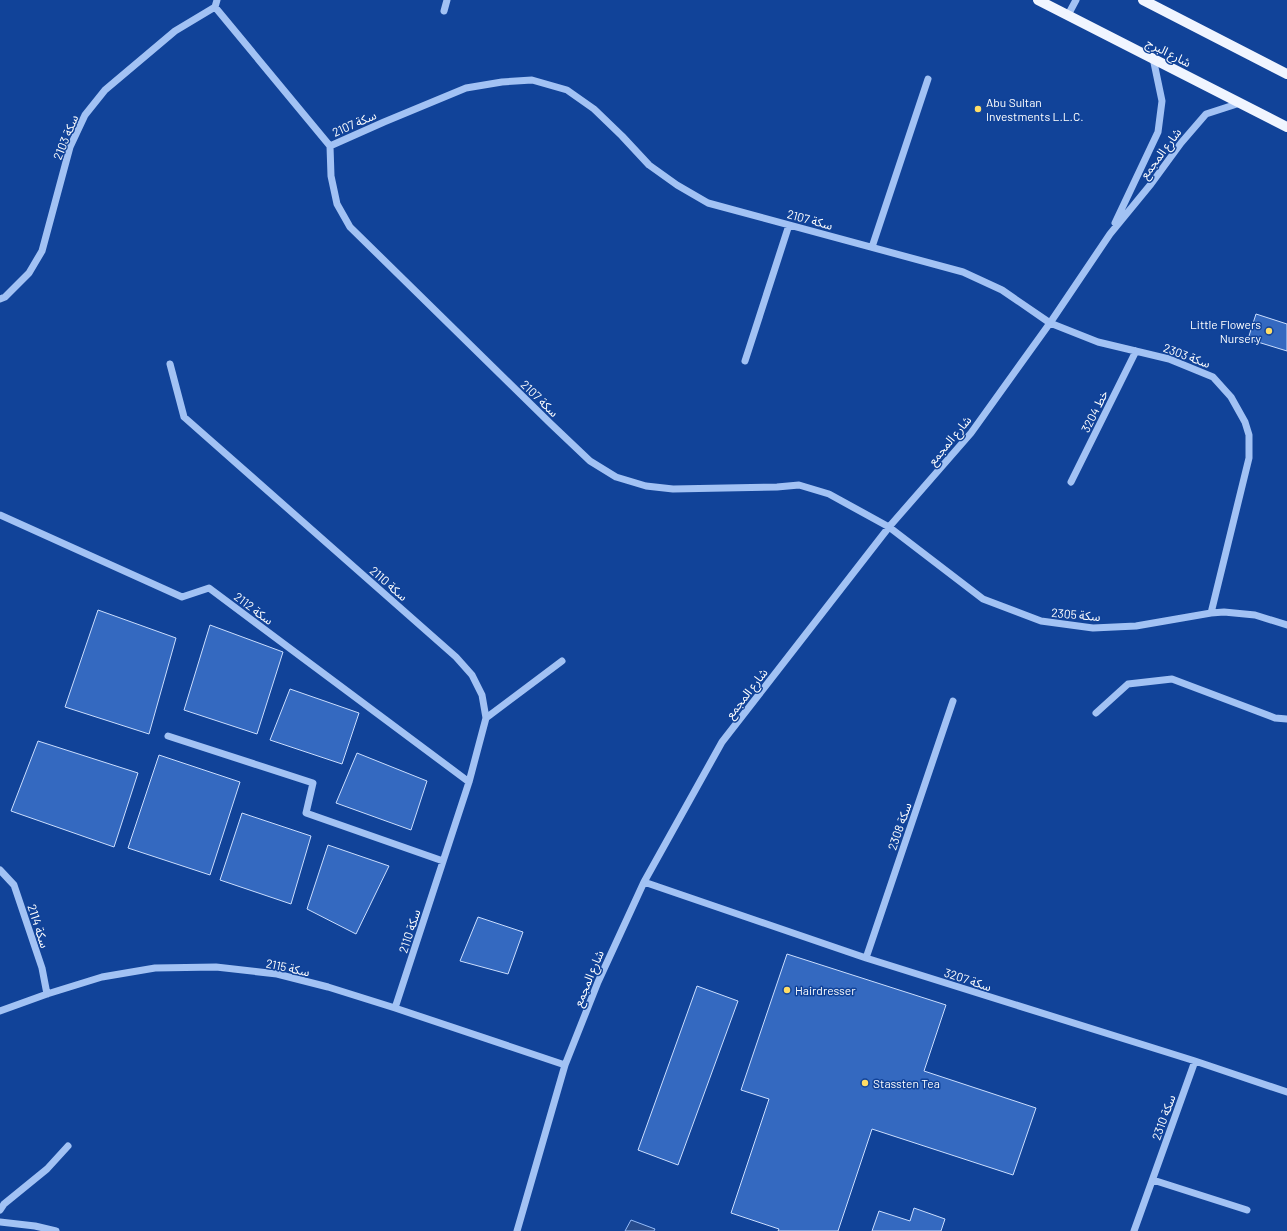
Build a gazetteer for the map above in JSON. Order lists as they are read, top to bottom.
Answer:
{
  "streets": {
    "main road": ["شارع البرج"],
    "street": [
      "سكة 2107",
      "سكة 2103",
      "شارع المجمع",
      "سكة 2303",
      "3204 خط",
      "سكة 2110",
      "سكة 2112",
      "سكة 2305",
      "سكة 2308",
      "سكة 2114",
      "سكة 2115",
      "سكة 3207",
      "سكة 2310"
    ]
  },
  "crossings": [
    ["شارع البرج", "شارع المجمع"],
    ["سكة 2107", "شارع المجمع"],
    ["سكة 2107", "سكة 2303"],
    ["سكة 2107", "سكة 2305"],
    ["شارع المجمع", "سكة 2303"],
    ["شارع المجمع", "سكة 2305"],
    ["شارع المجمع", "سكة 2115"],
    ["شارع المجمع", "سكة 3207"],
    ["سكة 2303", "3204 خط"],
    ["سكة 2303", "سكة 2305"],
    ["سكة 2110", "سكة 2112"],
    ["سكة 2110", "سكة 2115"],
    ["سكة 2308", "سكة 3207"],
    ["سكة 2114", "سكة 2115"],
    ["سكة 3207", "سكة 2310"]
  ],
  "places": [
    "Abu Sultan Investments L.L.C.",
    "Little Flowers Nursery",
    "Hairdresser",
    "Stassten Tea"
  ]
}
